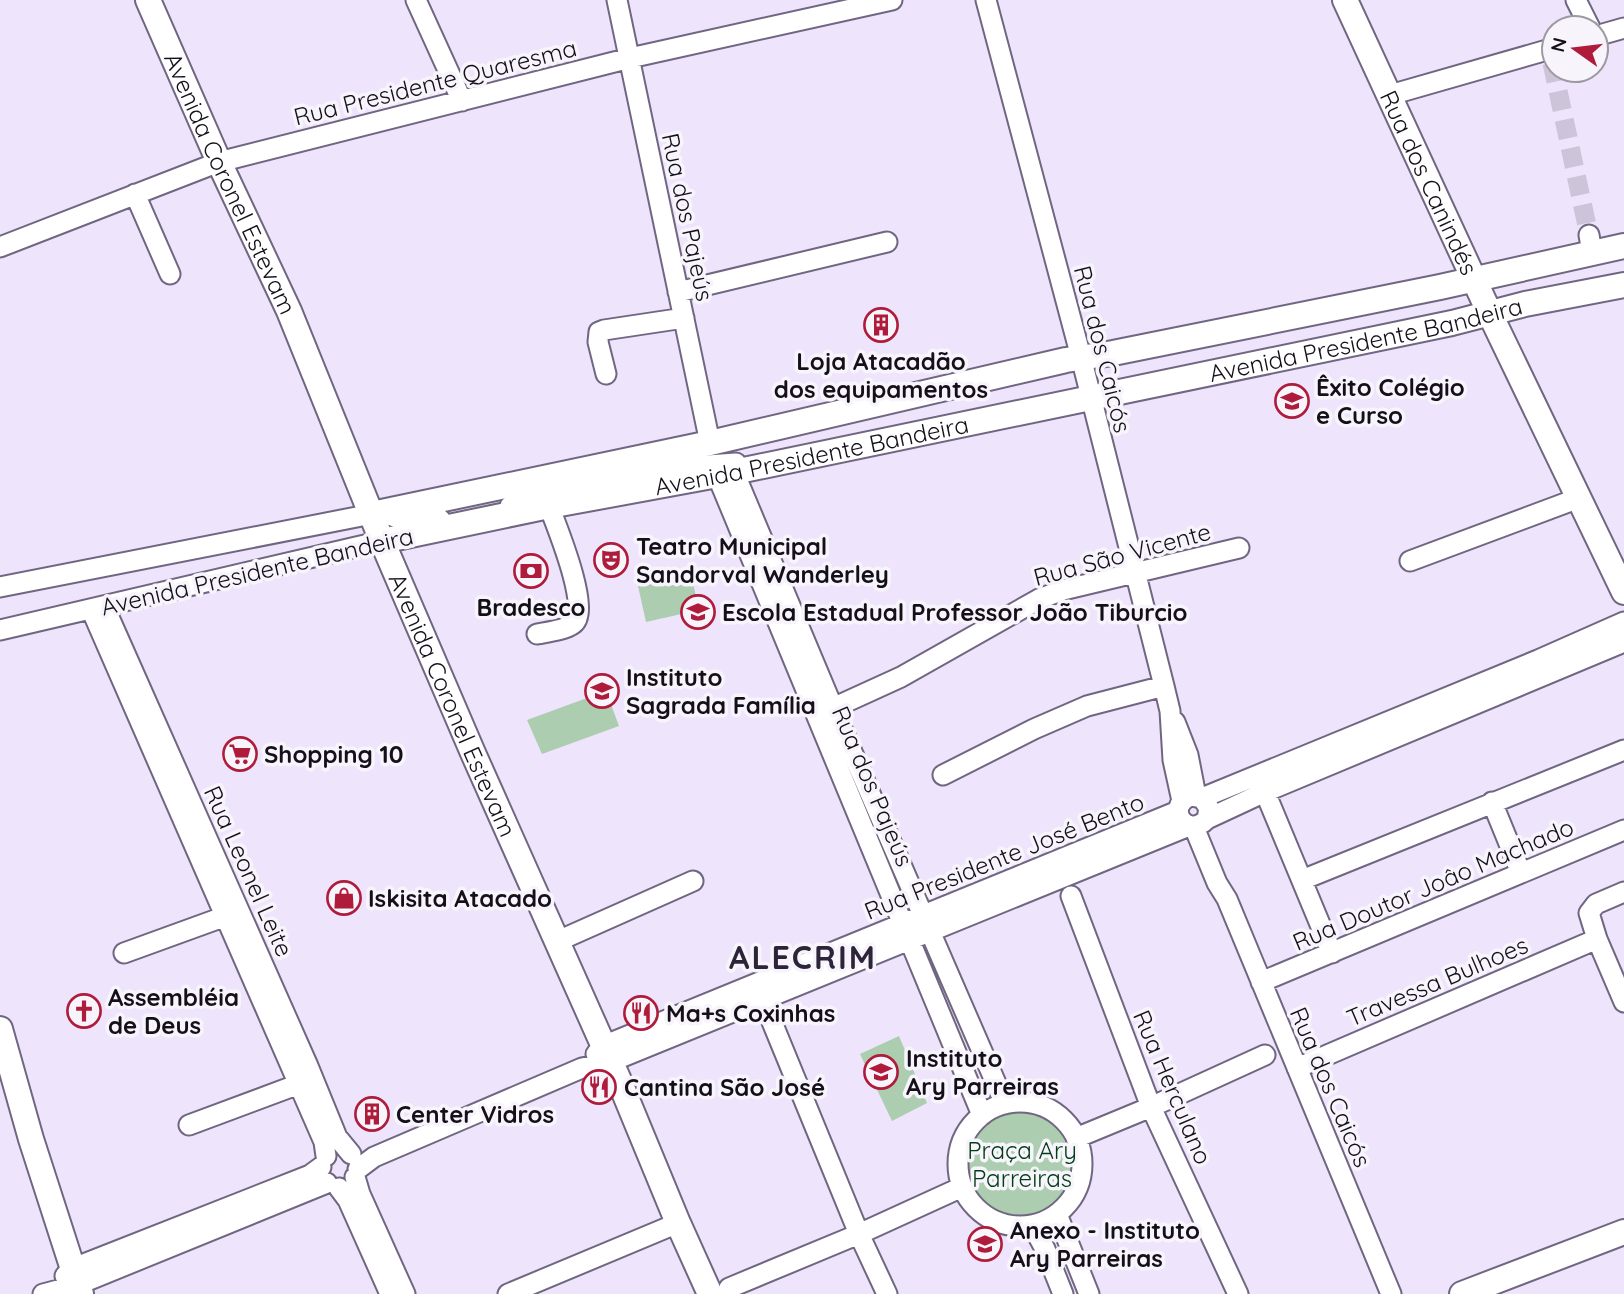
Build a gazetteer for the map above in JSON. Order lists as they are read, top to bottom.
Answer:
{
  "streets": {
    "main road": ["Rua dos Canindés", "Avenida Coronel Estevam", "Avenida Presidente Bandeira"],
    "street": [
      "Rua Presidente Quaresma",
      "Rua dos Pajeús",
      "Rua dos Caicós",
      "Rua São Vicente",
      "Rua Presidente José Bento",
      "Rua Leonel Leite",
      "Rua Doutor Joâo Machado",
      "Travessa Bulhoes",
      "Rua Herculano"
    ]
  },
  "crossings": [
    ["Rua Presidente Quaresma", "Avenida Coronel Estevam"],
    ["Rua Presidente Quaresma", "Rua dos Pajeús"],
    ["Rua dos Canindés", "Avenida Presidente Bandeira"],
    ["Avenida Coronel Estevam", "Avenida Presidente Bandeira"],
    ["Avenida Coronel Estevam", "Rua Presidente José Bento"],
    ["Rua dos Pajeús", "Avenida Presidente Bandeira"],
    ["Rua dos Pajeús", "Rua São Vicente"],
    ["Rua dos Pajeús", "Rua Presidente José Bento"],
    ["Avenida Presidente Bandeira", "Rua dos Caicós"],
    ["Avenida Presidente Bandeira", "Rua Leonel Leite"],
    ["Rua dos Caicós", "Rua São Vicente"],
    ["Rua dos Caicós", "Rua Presidente José Bento"],
    ["Rua dos Caicós", "Rua Doutor Joâo Machado"],
    ["Rua dos Caicós", "Travessa Bulhoes"],
    ["Rua Presidente José Bento", "Rua Leonel Leite"]
  ],
  "districts": ["ALECRIM"],
  "parks": ["Praça Ary Parreiras"],
  "places": {
    "building": ["Loja Atacadão dos equipamentos", "Center Vidros"],
    "school or university": [
      "Êxito Colégio e Curso",
      "Escola Estadual Professor João Tiburcio",
      "Instituto Sagrada Família",
      "Instituto Ary Parreiras",
      "Anexo - Instituto Ary Parreiras"
    ],
    "theatre": ["Teatro Municipal Sandorval Wanderley"],
    "bank": ["Bradesco"],
    "supermarket": ["Shopping 10"],
    "shop": ["Iskisita Atacado"],
    "church": ["Assembléia de Deus"],
    "restaurant": ["Ma+s Coxinhas", "Cantina São José"]
  },
  "north": "left"
}
